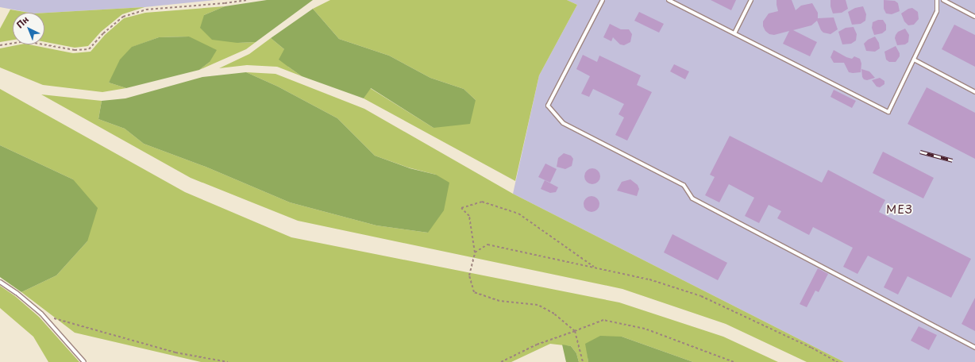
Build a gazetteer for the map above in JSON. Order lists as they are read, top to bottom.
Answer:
{
  "districts": ["МЕЗ"],
  "north": "top left"
}
